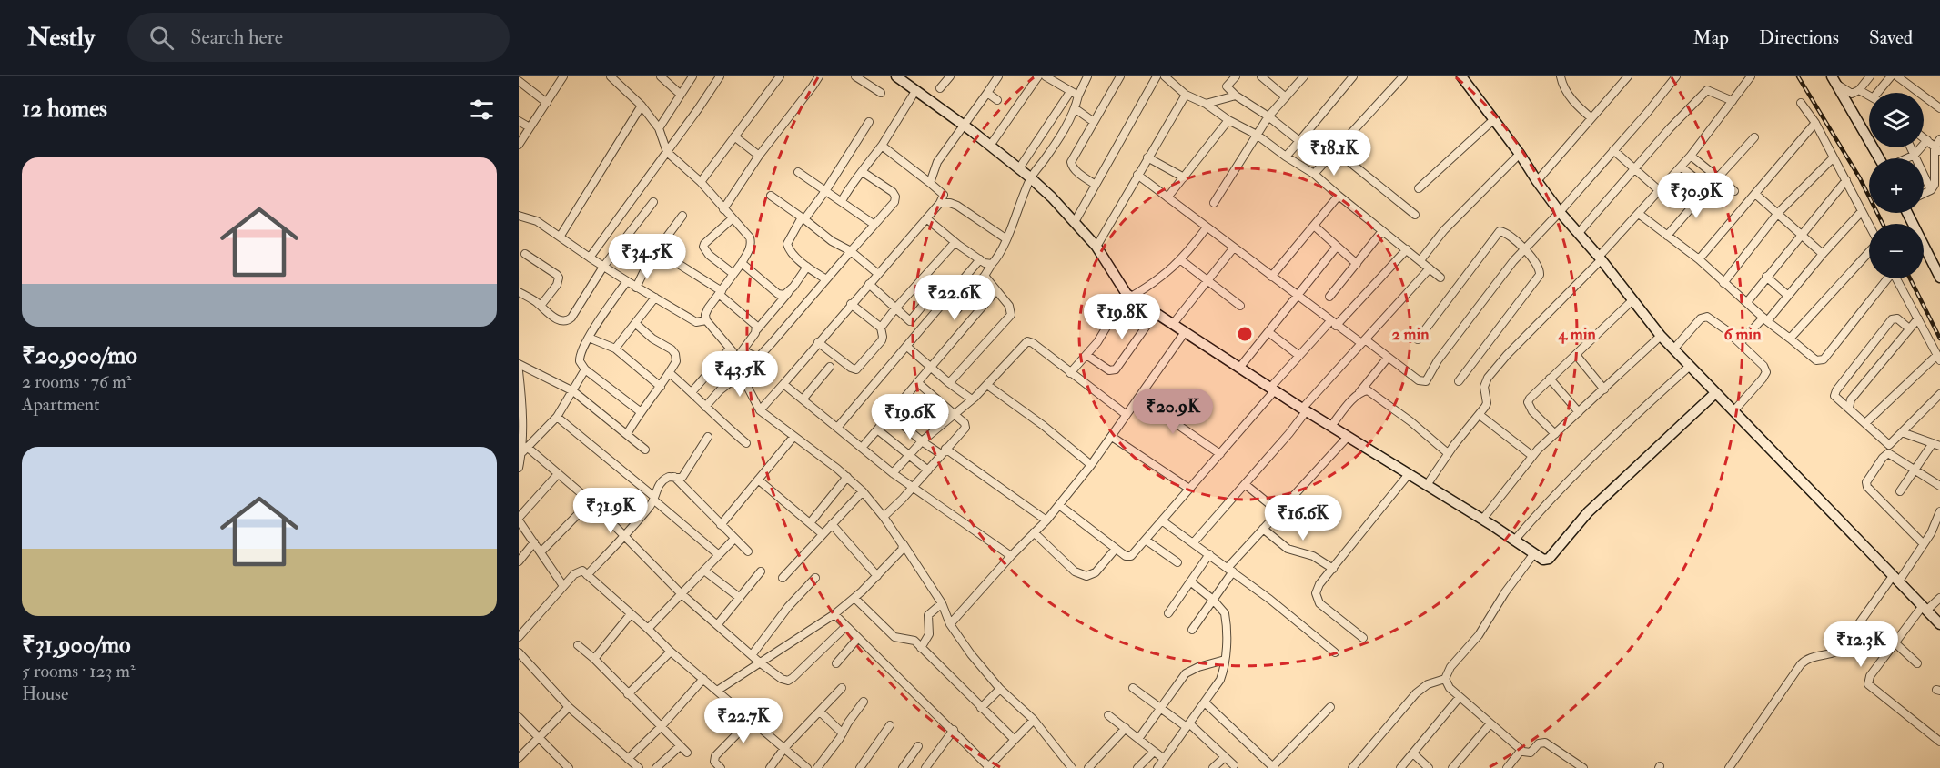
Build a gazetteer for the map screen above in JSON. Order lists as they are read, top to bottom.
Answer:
{
  "page": {
    "header": "Nestly",
    "search": "Search here",
    "nav": ["Map", "Directions", "Saved"],
    "heading": "12 homes",
    "map_buttons": ["+", "−"],
    "price": [
      "₹18.1K",
      "₹30.9K",
      "₹34.5K",
      "₹22.6K",
      "₹19.8K",
      "₹43.5K",
      "₹20.9K",
      "₹19.6K",
      "₹31.9K",
      "₹16.6K",
      "₹12.3K",
      "₹22.7K"
    ],
    "list": [
      {
        "name": "₹20,900/mo",
        "note": "2 rooms · 76 m² · Apartment"
      },
      {
        "name": "₹31,900/mo",
        "note": "5 rooms · 123 m² · House"
      }
    ]
  },
  "rings": ["2 min", "4 min", "6 min"]
}
